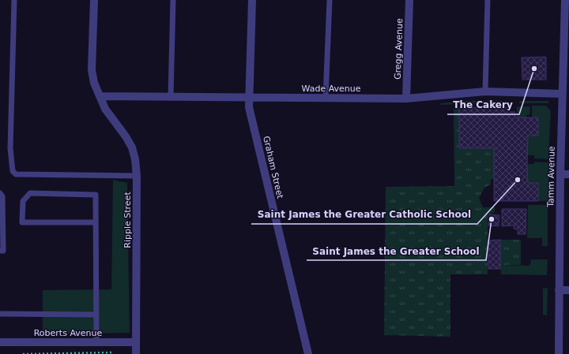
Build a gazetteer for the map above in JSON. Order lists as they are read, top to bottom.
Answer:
{
  "streets": {
    "street": [
      "Gregg Avenue",
      "Wade Avenue",
      "Graham Street",
      "Tamm Avenue",
      "Ripple Street",
      "Roberts Avenue"
    ]
  },
  "crossings": [
    ["Gregg Avenue", "Wade Avenue"],
    ["Wade Avenue", "Graham Street"],
    ["Wade Avenue", "Tamm Avenue"],
    ["Wade Avenue", "Ripple Street"],
    ["Ripple Street", "Roberts Avenue"]
  ],
  "places": ["The Cakery", "Saint James the Greater Catholic School", "Saint James the Greater School"]
}
